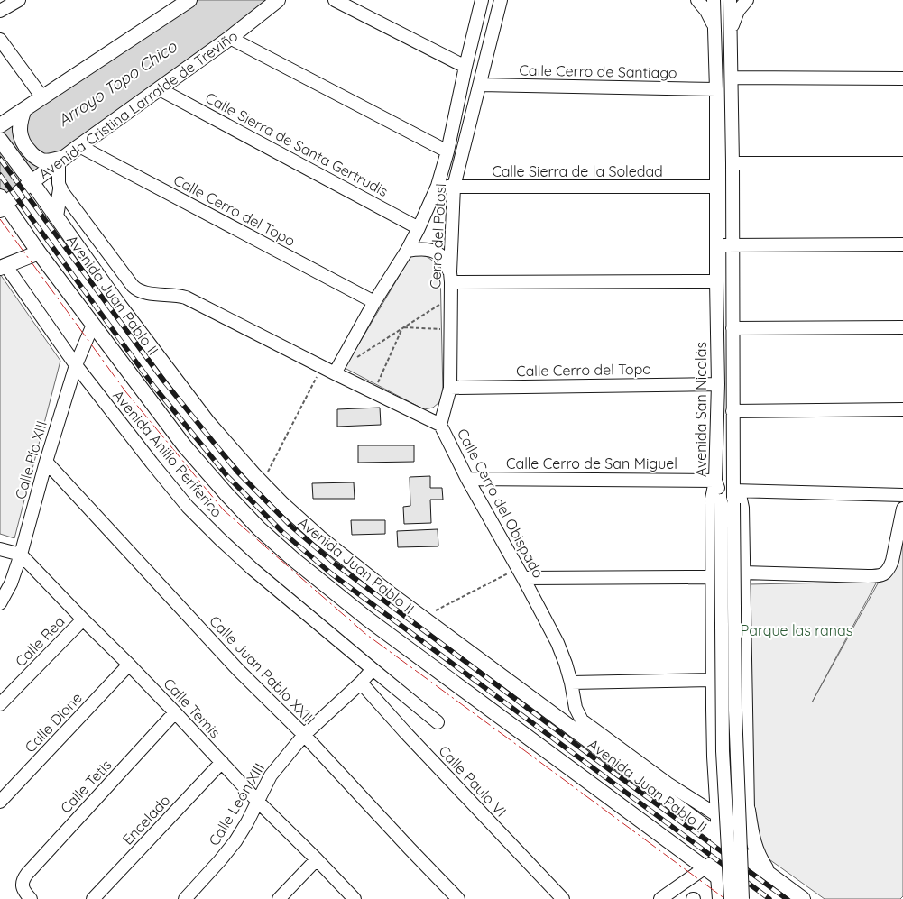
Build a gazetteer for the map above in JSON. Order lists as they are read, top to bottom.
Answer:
{
  "streets": {
    "main road": ["Avenida Cristina Larralde de Treviño", "Avenida Juan Pablo II"],
    "street": [
      "Calle Cerro de Santiago",
      "Calle Sierra de Santa Gertrudis",
      "Calle Sierra de la Soledad",
      "Calle Cerro del Topo",
      "Cerro del Potosi",
      "Avenida San Nicolás",
      "Avenida Anillo Periférico",
      "Calle Pío XIII",
      "Calle Cerro de San Miguel",
      "Calle Cerro del Obispado",
      "Calle Rea",
      "Calle Juan Pablo XXIII",
      "Calle Temis",
      "Calle Dione",
      "Calle Paulo VI",
      "Calle Tetis",
      "Calle León XIII",
      "Encelado"
    ]
  },
  "crossings": [
    ["Calle Cerro de Santiago", "Cerro del Potosi"],
    ["Calle Cerro de Santiago", "Avenida San Nicolás"],
    ["Avenida Cristina Larralde de Treviño", "Calle Sierra de Santa Gertrudis"],
    ["Avenida Cristina Larralde de Treviño", "Calle Cerro del Topo"],
    ["Avenida Cristina Larralde de Treviño", "Avenida Juan Pablo II"],
    ["Calle Sierra de Santa Gertrudis", "Cerro del Potosi"],
    ["Calle Sierra de la Soledad", "Cerro del Potosi"],
    ["Calle Sierra de la Soledad", "Avenida San Nicolás"],
    ["Calle Cerro del Topo", "Cerro del Potosi"],
    ["Calle Cerro del Topo", "Avenida San Nicolás"],
    ["Cerro del Potosi", "Calle Cerro del Obispado"],
    ["Avenida San Nicolás", "Calle Cerro de San Miguel"],
    ["Avenida Anillo Periférico", "Calle Pío XIII"],
    ["Avenida Anillo Periférico", "Calle León XIII"],
    ["Calle Pío XIII", "Calle Juan Pablo XXIII"],
    ["Calle Pío XIII", "Calle Temis"],
    ["Calle Cerro de San Miguel", "Calle Cerro del Obispado"],
    ["Calle Rea", "Calle Temis"],
    ["Calle Juan Pablo XXIII", "Calle León XIII"],
    ["Calle Temis", "Calle Dione"],
    ["Calle Temis", "Calle Tetis"],
    ["Calle Temis", "Calle León XIII"],
    ["Calle Temis", "Encelado"],
    ["Calle Paulo VI", "Calle León XIII"]
  ],
  "water": ["Arroyo Topo Chico"],
  "parks": ["Parque las ranas"]
}
